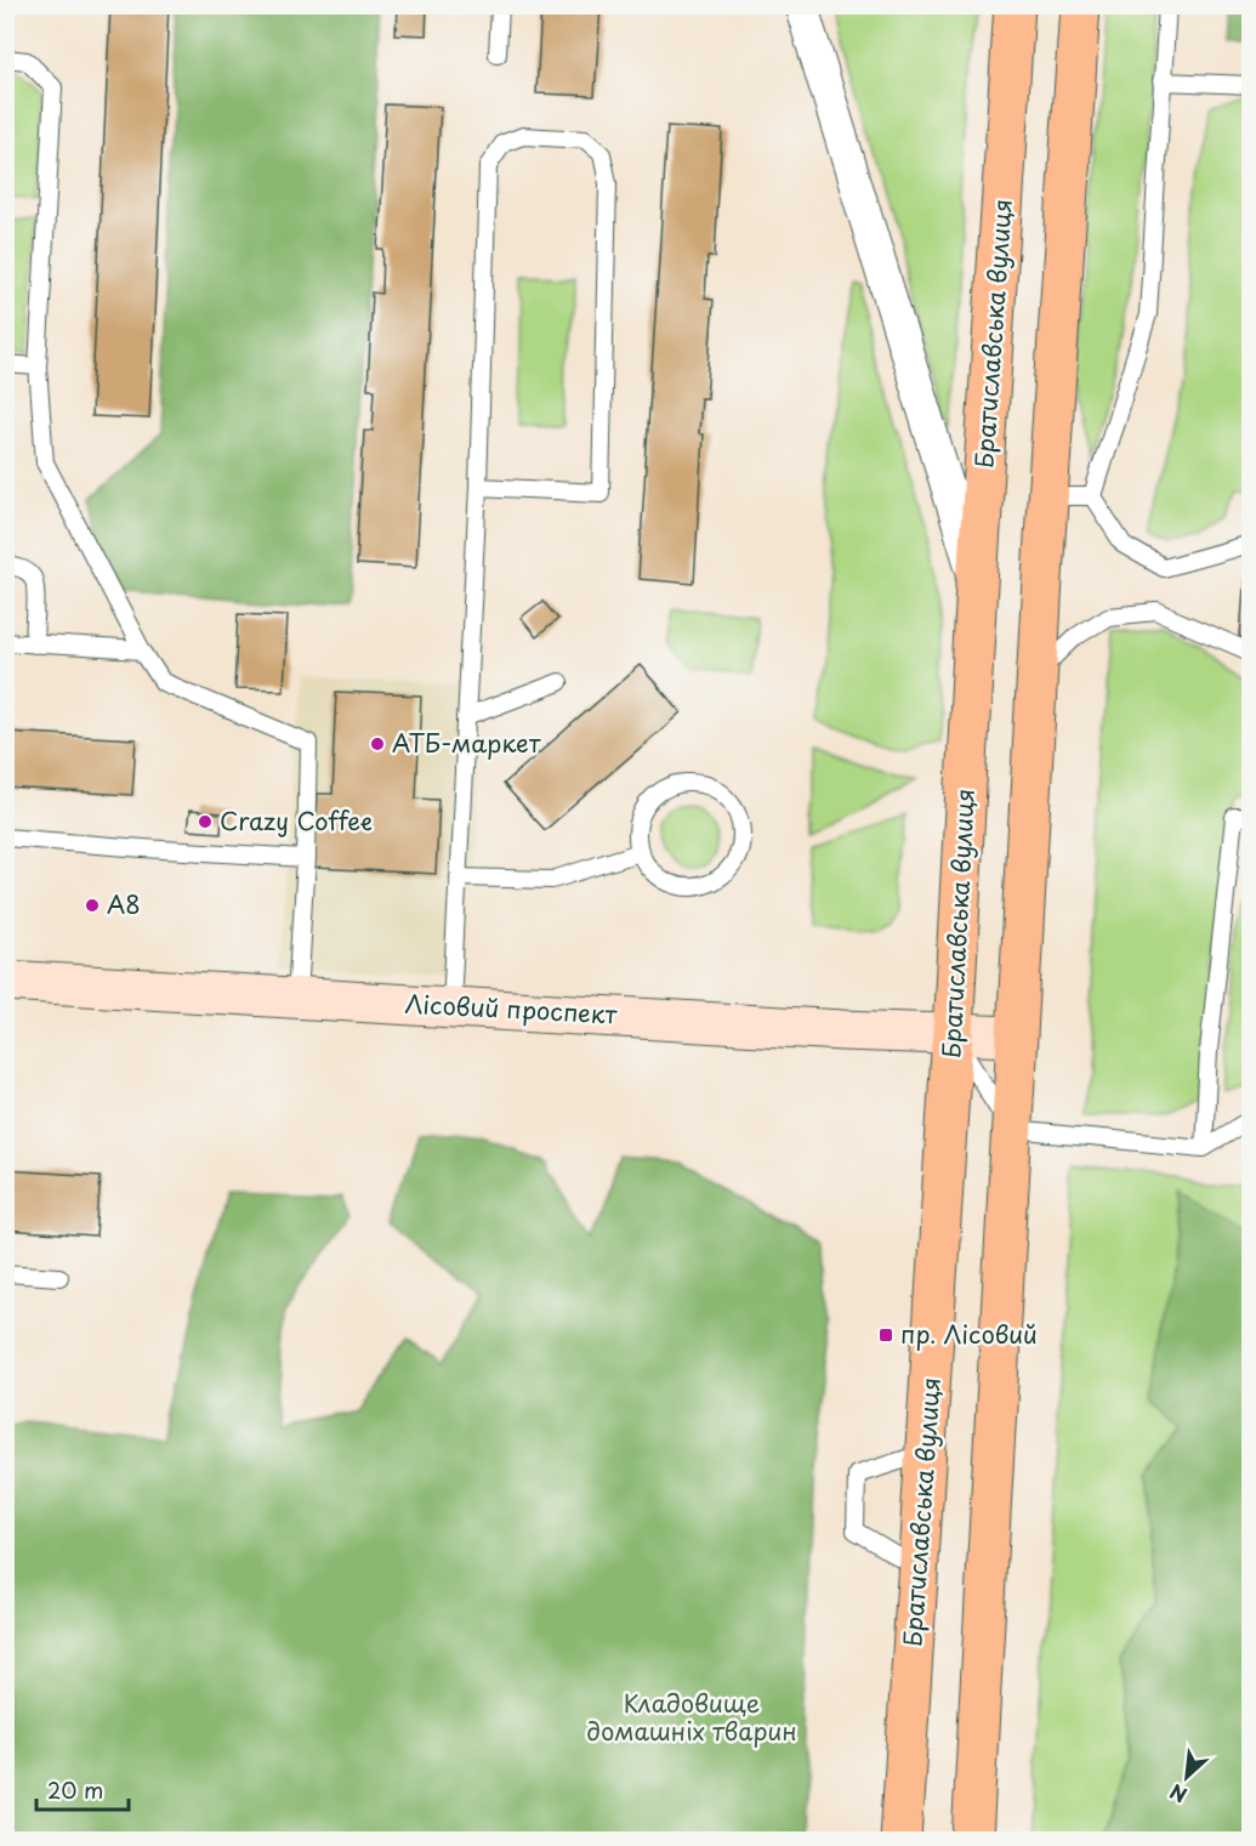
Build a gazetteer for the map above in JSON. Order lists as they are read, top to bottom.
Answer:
{
  "streets": {
    "main road": ["Братиславська вулиця"],
    "street": ["Лісовий проспект"]
  },
  "crossings": [
    ["Братиславська вулиця", "Лісовий проспект"]
  ],
  "parks": ["Кладовище домашніх тварин"],
  "places": {
    "other": ["АТБ-маркет", "Crazy Coffee", "А8"],
    "transit": ["пр. Лісовий"]
  },
  "scale_bar": "20 m",
  "north": "bottom left"
}
